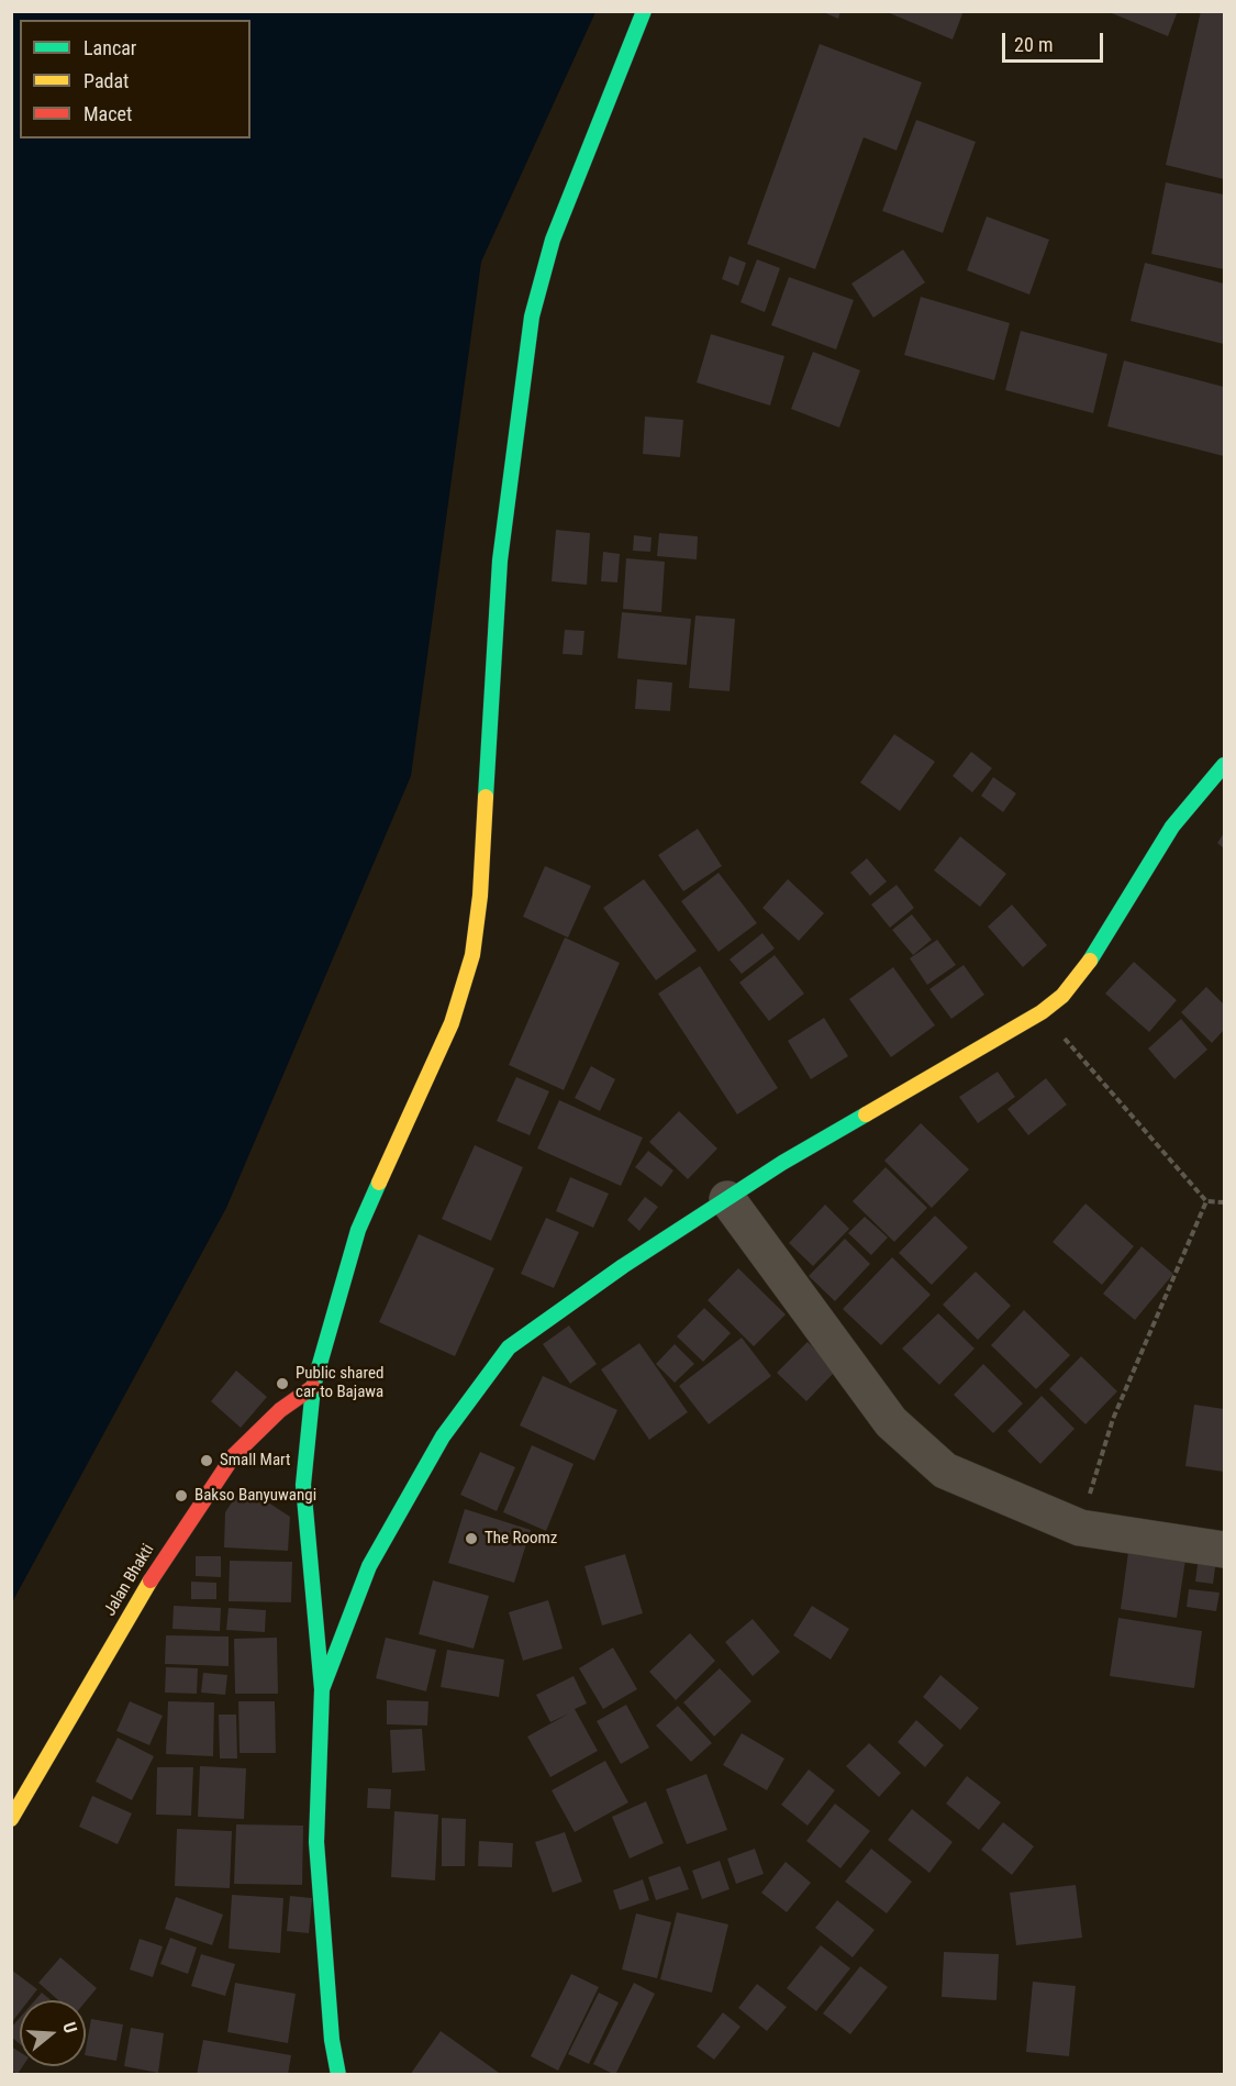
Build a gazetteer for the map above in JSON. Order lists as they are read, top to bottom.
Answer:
{
  "streets": {
    "main road": ["Jalan Bhakti"]
  },
  "places": [
    "Public shared car to Bajawa",
    "Small Mart",
    "Bakso Banyuwangi",
    "The Roomz"
  ],
  "legend": ["Lancar", "Padat", "Macet"],
  "scale_bar": "20 m",
  "north": "right"
}
